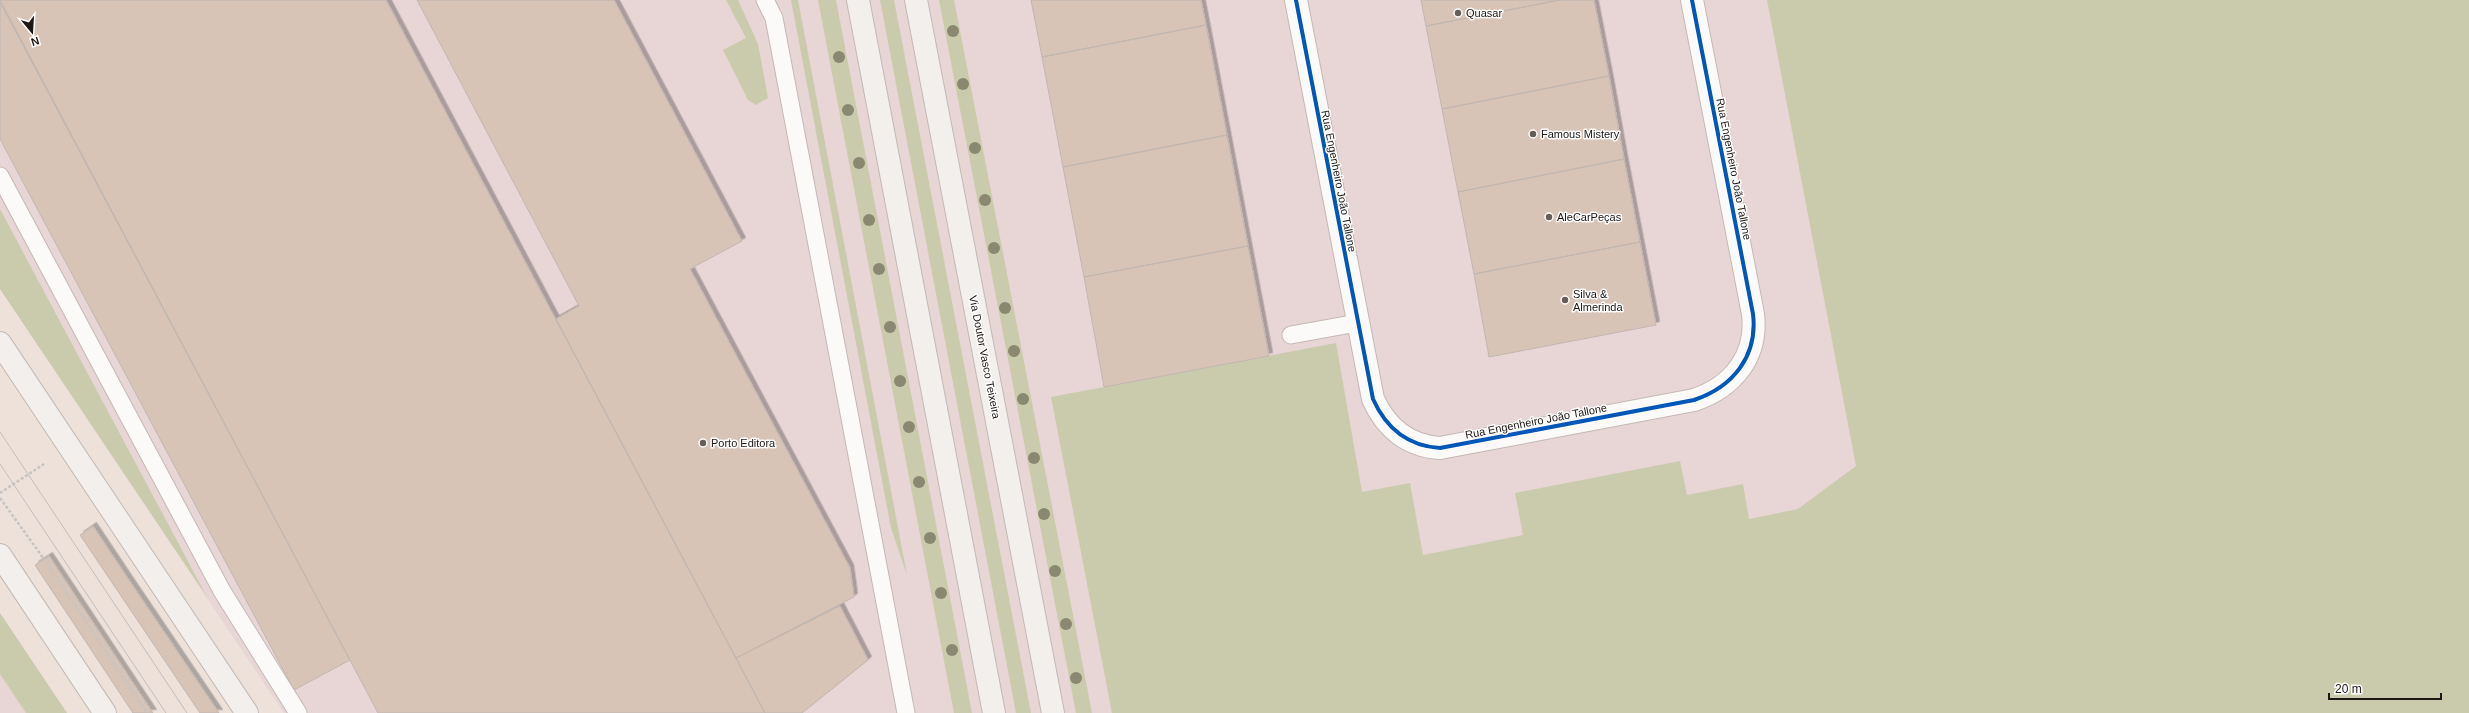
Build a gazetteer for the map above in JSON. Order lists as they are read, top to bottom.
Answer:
{
  "streets": {
    "main road": ["Via Doutor Vasco Teixeira"],
    "street": ["Rua Engenheiro João Tallone"]
  },
  "places": [
    "Quasar",
    "Famous Mistery",
    "AleCarPeças",
    "Silva & Almerinda",
    "Porto Editora"
  ],
  "scale_bar": "20 m",
  "north": "bottom"
}
